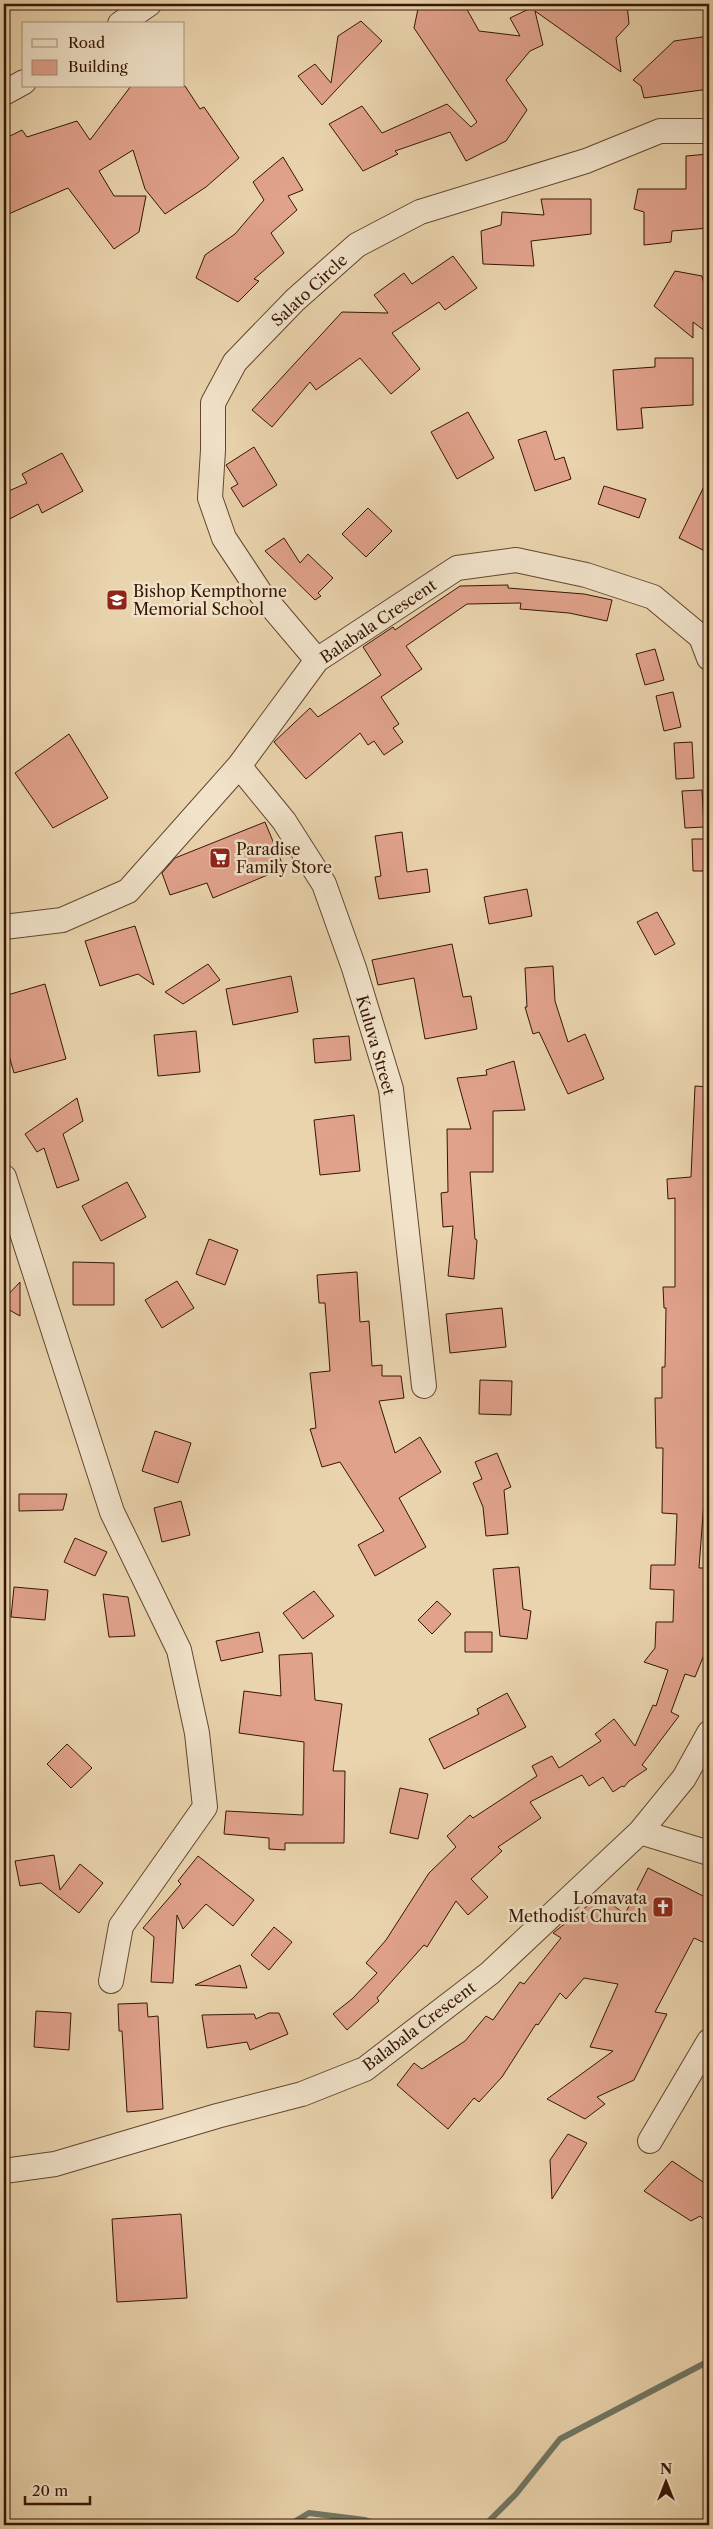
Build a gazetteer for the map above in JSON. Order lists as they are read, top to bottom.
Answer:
{
  "streets": {
    "street": ["Salato Circle", "Balabala Crescent", "Kuluva Street"]
  },
  "crossings": [
    ["Salato Circle", "Balabala Crescent"],
    ["Balabala Crescent", "Kuluva Street"]
  ],
  "places": {
    "school or university": ["Bishop Kempthorne Memorial School"],
    "supermarket": ["Paradise Family Store"],
    "church": ["Lomavata Methodist Church"]
  },
  "legend": ["Road", "Building"],
  "scale_bar": "20 m",
  "north": "top"
}
